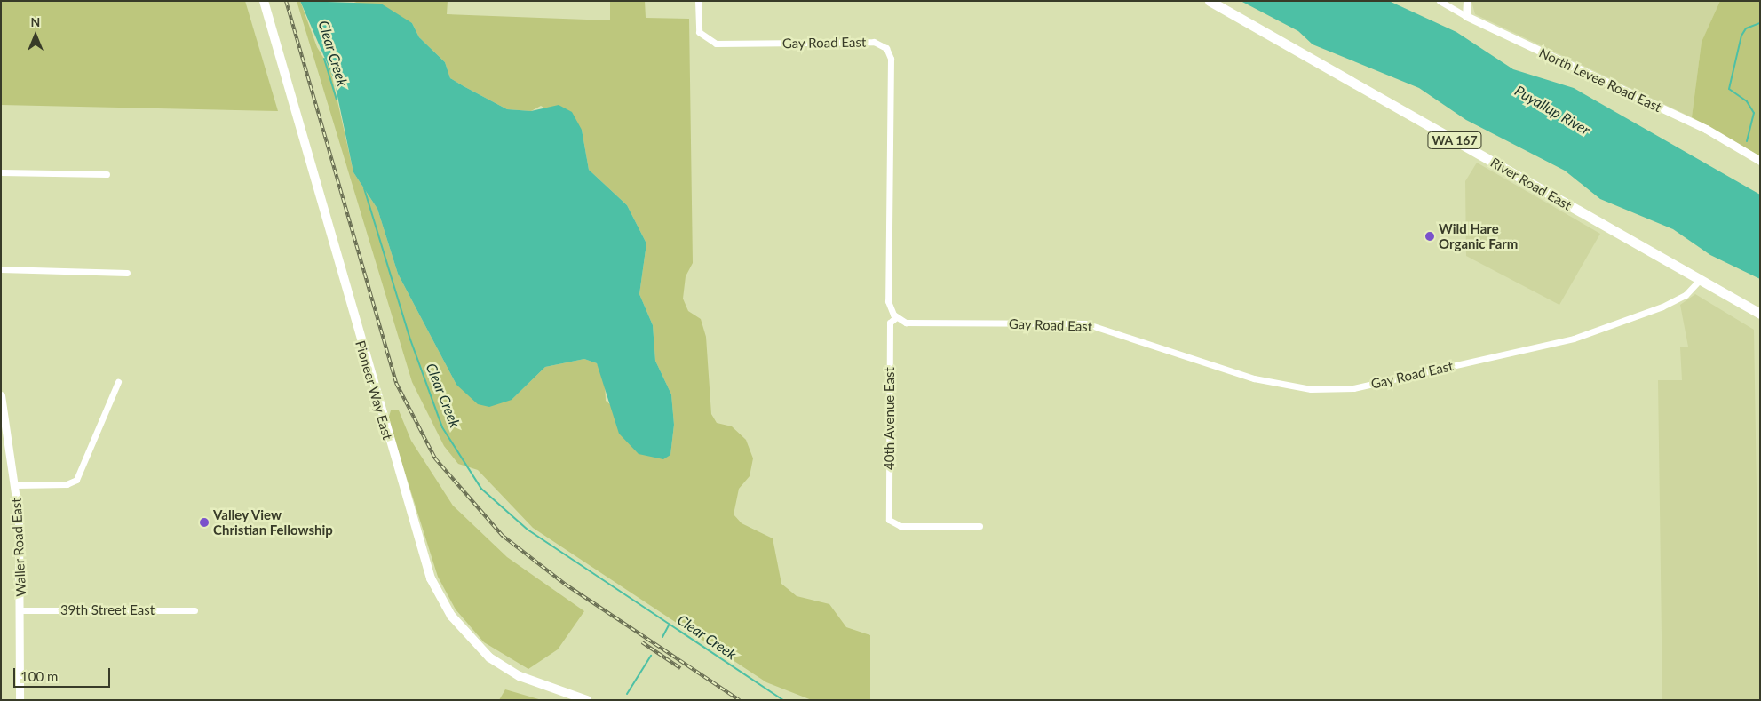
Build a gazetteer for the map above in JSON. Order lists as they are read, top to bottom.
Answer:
{
  "streets": {
    "main road": ["WA 167", "River Road East", "Pioneer Way East"],
    "street": [
      "Gay Road East",
      "North Levee Road East",
      "40th Avenue East",
      "Waller Road East",
      "39th Street East"
    ]
  },
  "crossings": [
    ["Gay Road East", "River Road East"],
    ["Gay Road East", "40th Avenue East"],
    ["Waller Road East", "39th Street East"]
  ],
  "water": ["Clear Creek", "Puyallup River"],
  "places": ["Wild Hare Organic Farm", "Valley View Christian Fellowship"],
  "scale_bar": "100 m",
  "north": "top"
}
